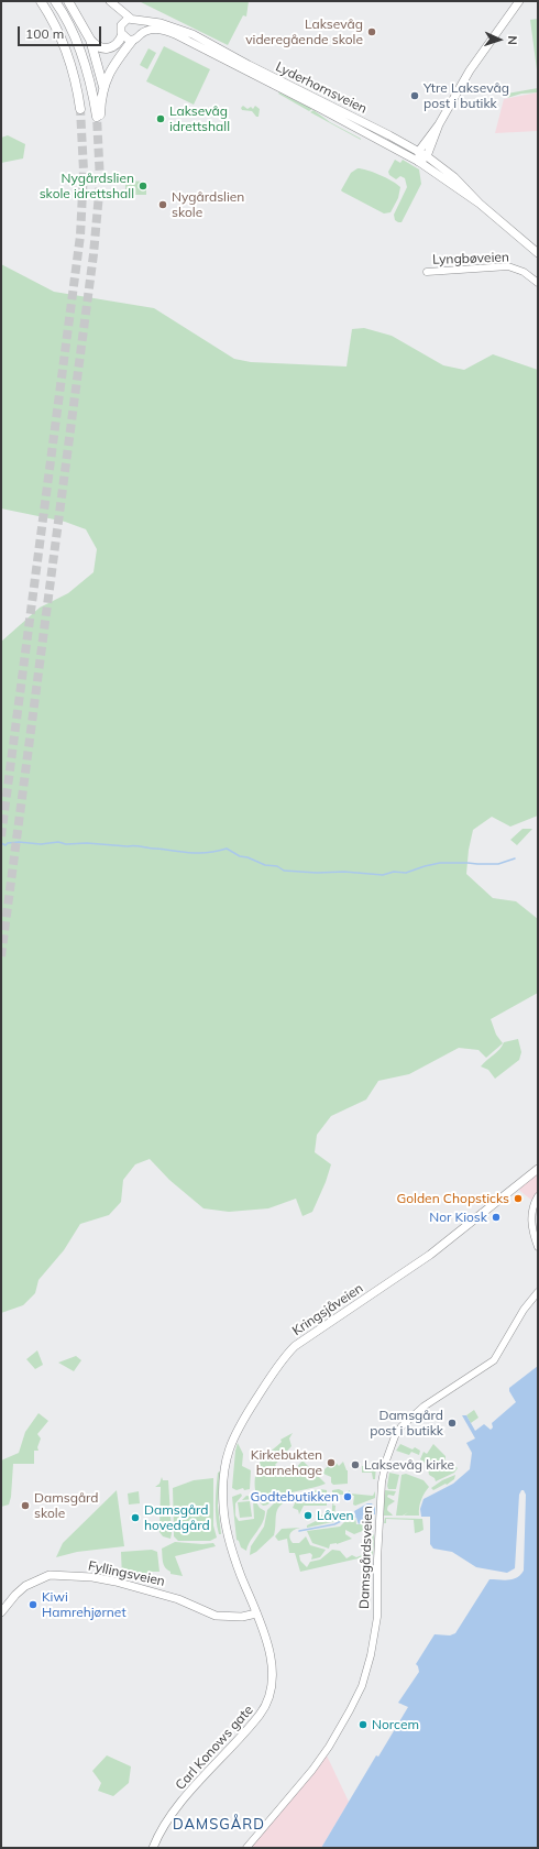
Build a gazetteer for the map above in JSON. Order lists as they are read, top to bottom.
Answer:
{
  "streets": {
    "main road": [
      "Lyderhornsveien",
      "Kringsjåveien",
      "Fyllingsveien",
      "Carl Konows gate"
    ],
    "street": ["Lyngbøveien", "Damsgårdsveien"]
  },
  "crossings": [
    ["Kringsjåveien", "Carl Konows gate"],
    ["Fyllingsveien", "Carl Konows gate"]
  ],
  "districts": ["DAMSGÅRD"],
  "places": [
    "Laksevåg videregående skole",
    "Ytre Laksevåg post i butikk",
    "Laksevåg idrettshall",
    "Nygårdslien skole idrettshall",
    "Nygårdslien skole",
    "Golden Chopsticks",
    "Nor Kiosk",
    "Damsgård post i butikk",
    "Kirkebukten barnehage",
    "Laksevåg kirke",
    "Godtebutikken",
    "Damsgård skole",
    "Låven",
    "Damsgård hovedgård",
    "Kiwi Hamrehjørnet",
    "Norcem"
  ],
  "scale_bar": "100 m",
  "north": "right"
}
